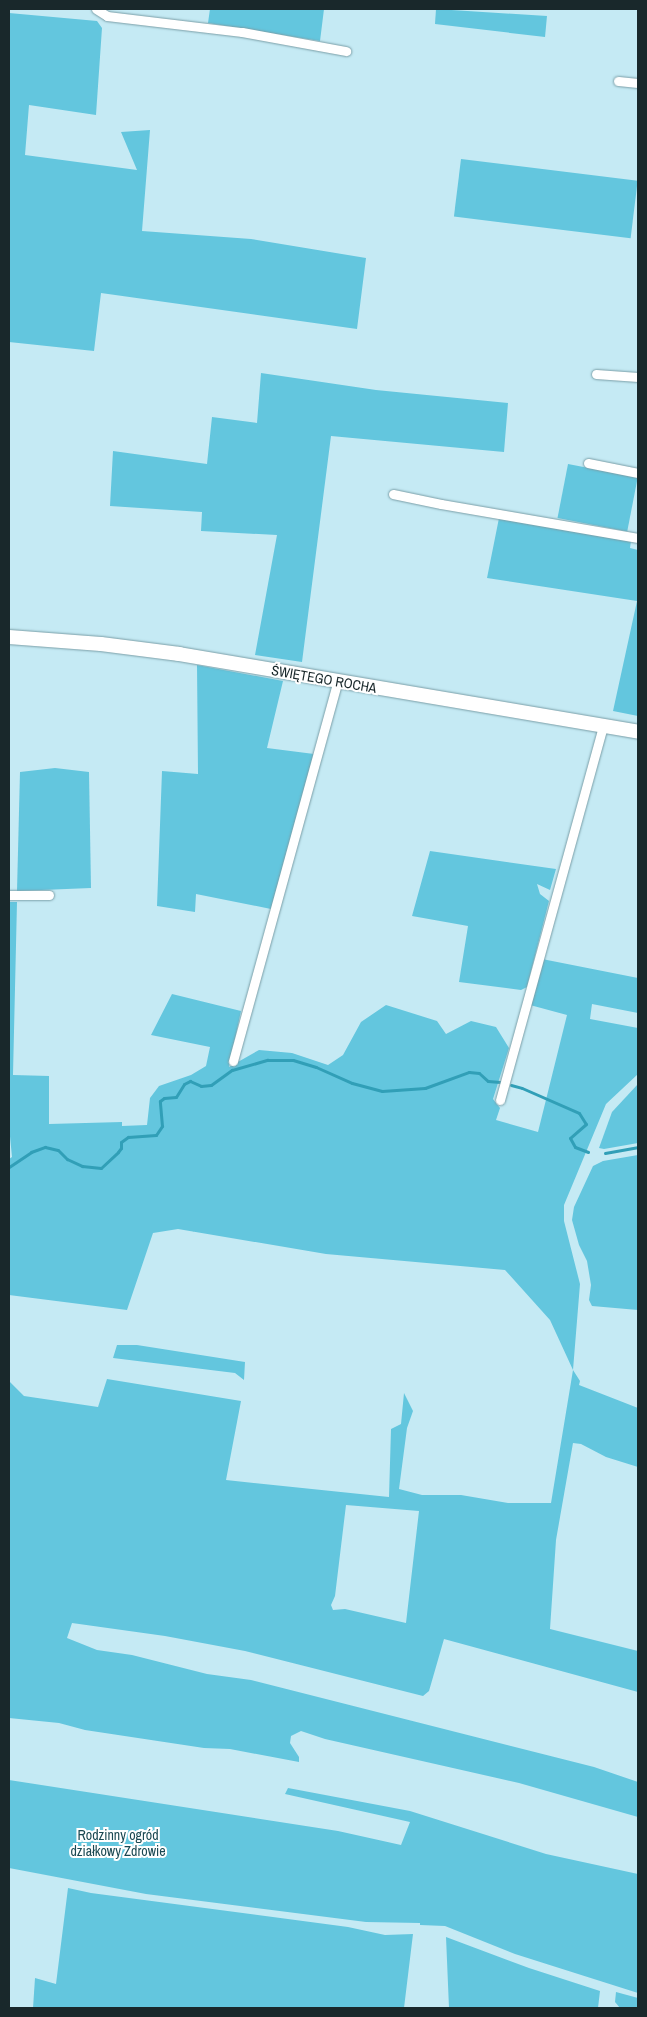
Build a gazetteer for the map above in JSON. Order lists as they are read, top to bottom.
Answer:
{
  "streets": {
    "street": ["ŚWIĘTEGO ROCHA"]
  },
  "parks": ["Rodzinny ogród działkowy Zdrowie"]
}
